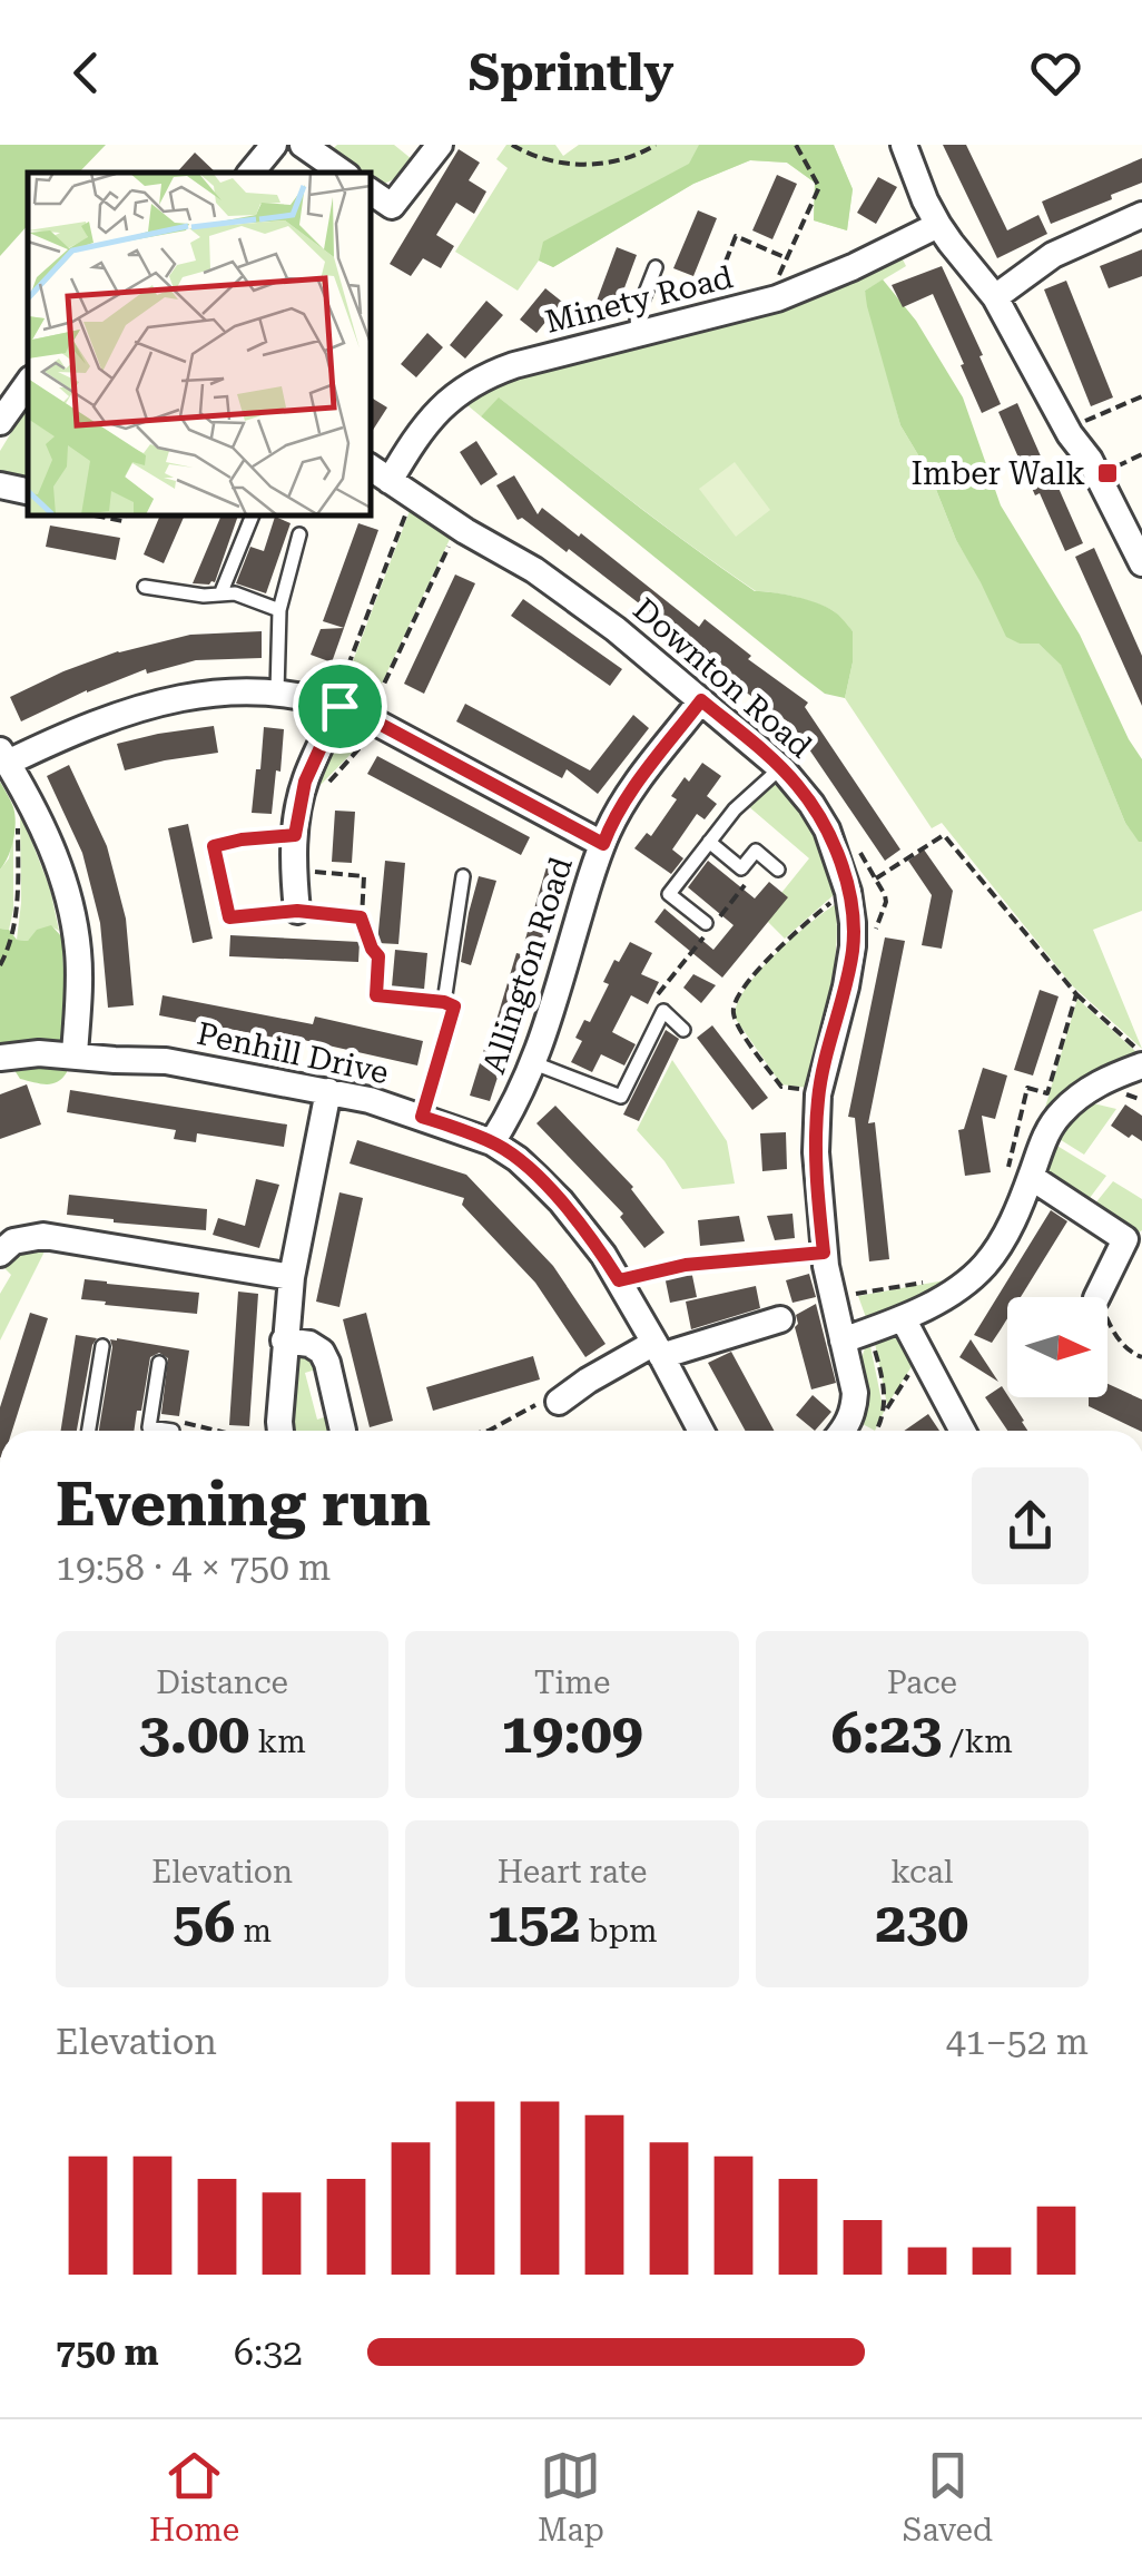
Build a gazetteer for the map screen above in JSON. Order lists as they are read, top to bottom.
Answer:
{
  "streets": {
    "street": [
      "Minety Road",
      "Downton Road",
      "Allington Road",
      "Penhill Drive"
    ]
  },
  "crossings": [
    ["Minety Road", "Downton Road"],
    ["Downton Road", "Allington Road"],
    ["Allington Road", "Penhill Drive"]
  ],
  "places": {
    "transit": ["Imber Walk"]
  },
  "north": "right",
  "page": {
    "header": "Sprintly",
    "heading": ["Evening run", "19:58 · 4 × 750 m"],
    "stats": [
      ["Distance", "3.00 km"],
      ["Time", "19:09"],
      ["Pace", "6:23 /km"],
      ["Elevation", "56 m"],
      ["Heart rate", "152 bpm"],
      ["kcal", "230"]
    ],
    "chart": ["Elevation", "41–52 m"],
    "list": [
      {
        "name": "750 m",
        "note": "6:32"
      }
    ],
    "tabs": ["Home", "Map", "Saved"]
  }
}
